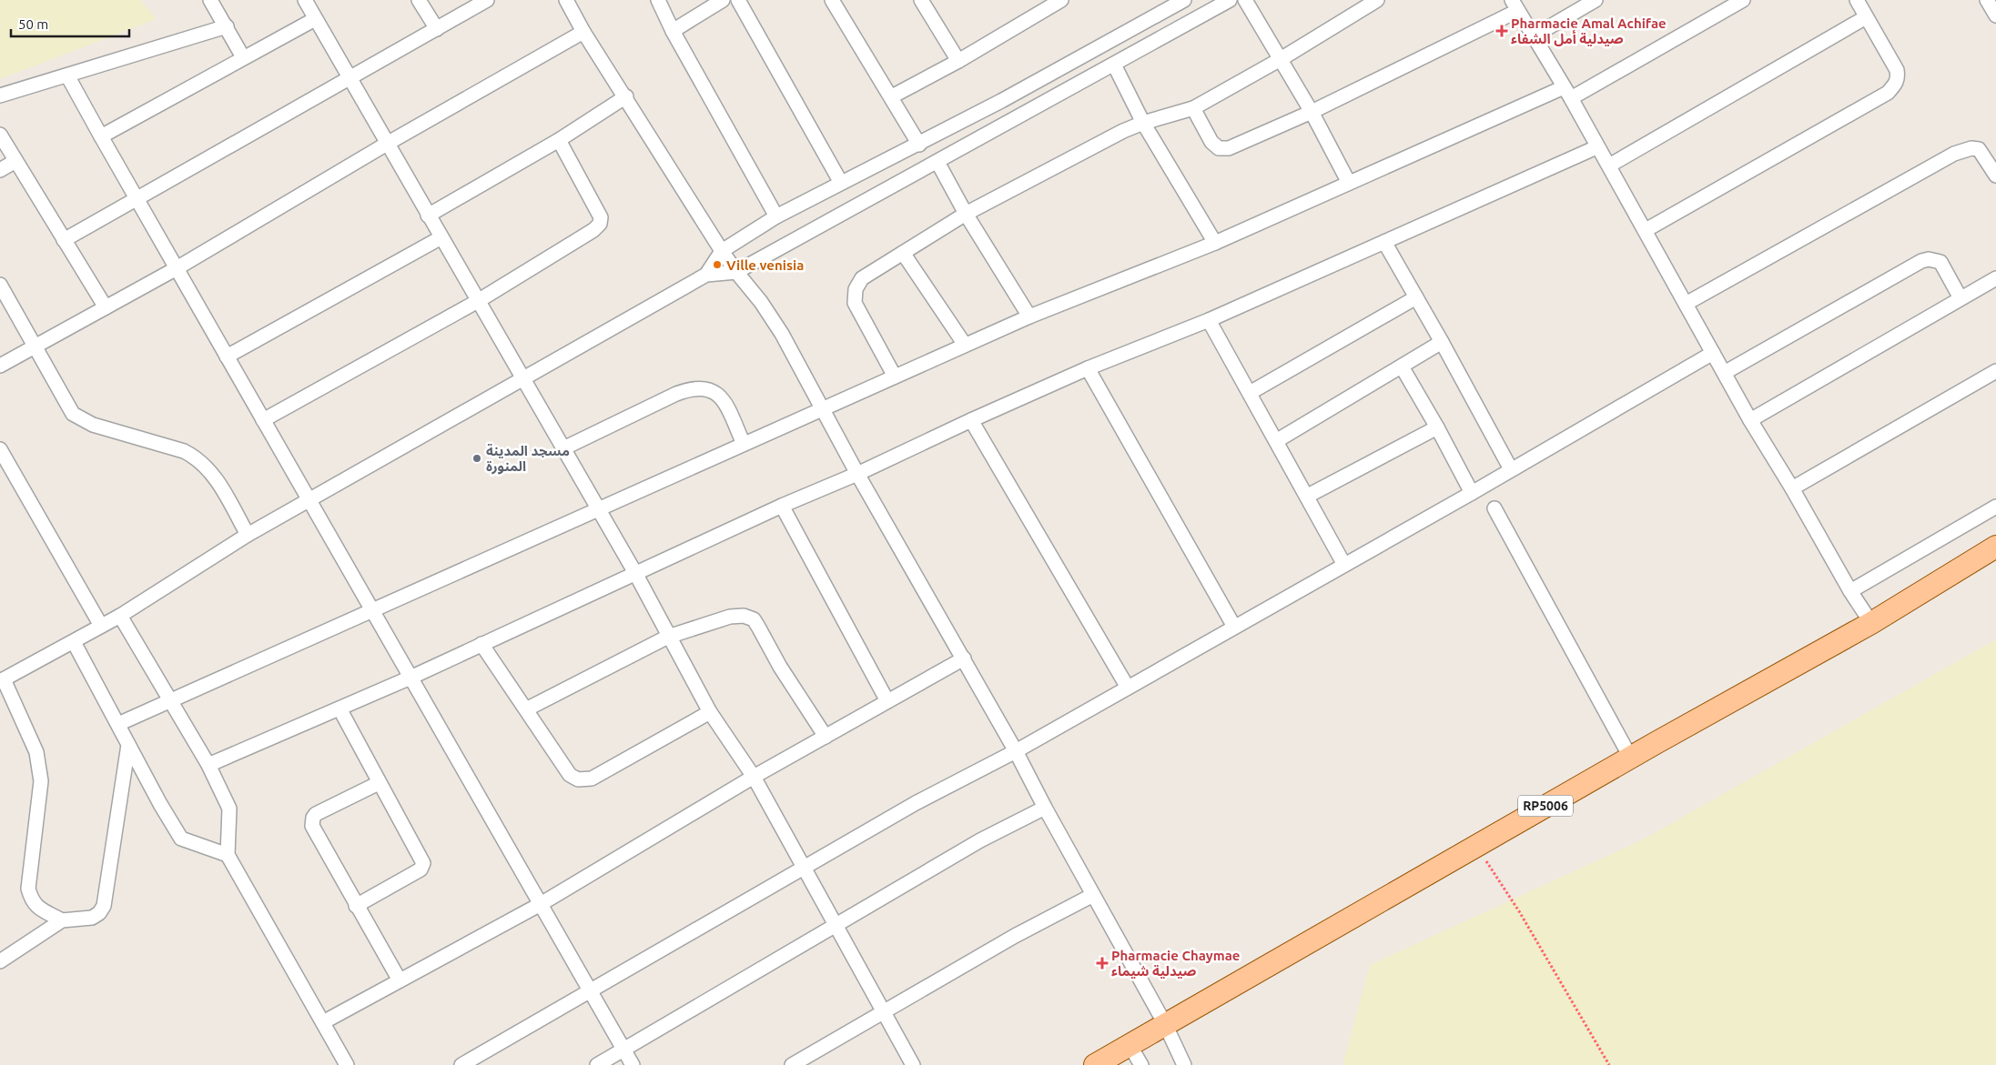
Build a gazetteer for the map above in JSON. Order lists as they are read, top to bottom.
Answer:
{
  "streets": {
    "main road": ["RP5006"]
  },
  "places": {
    "health": ["Pharmacie Amal Achifae صيدلية أمل الشفاء", "Pharmacie Chaymae صيدلية شيماء"],
    "other": ["Ville venisia", "مسجد المدينة المنورة"]
  },
  "scale_bar": "50 m"
}
